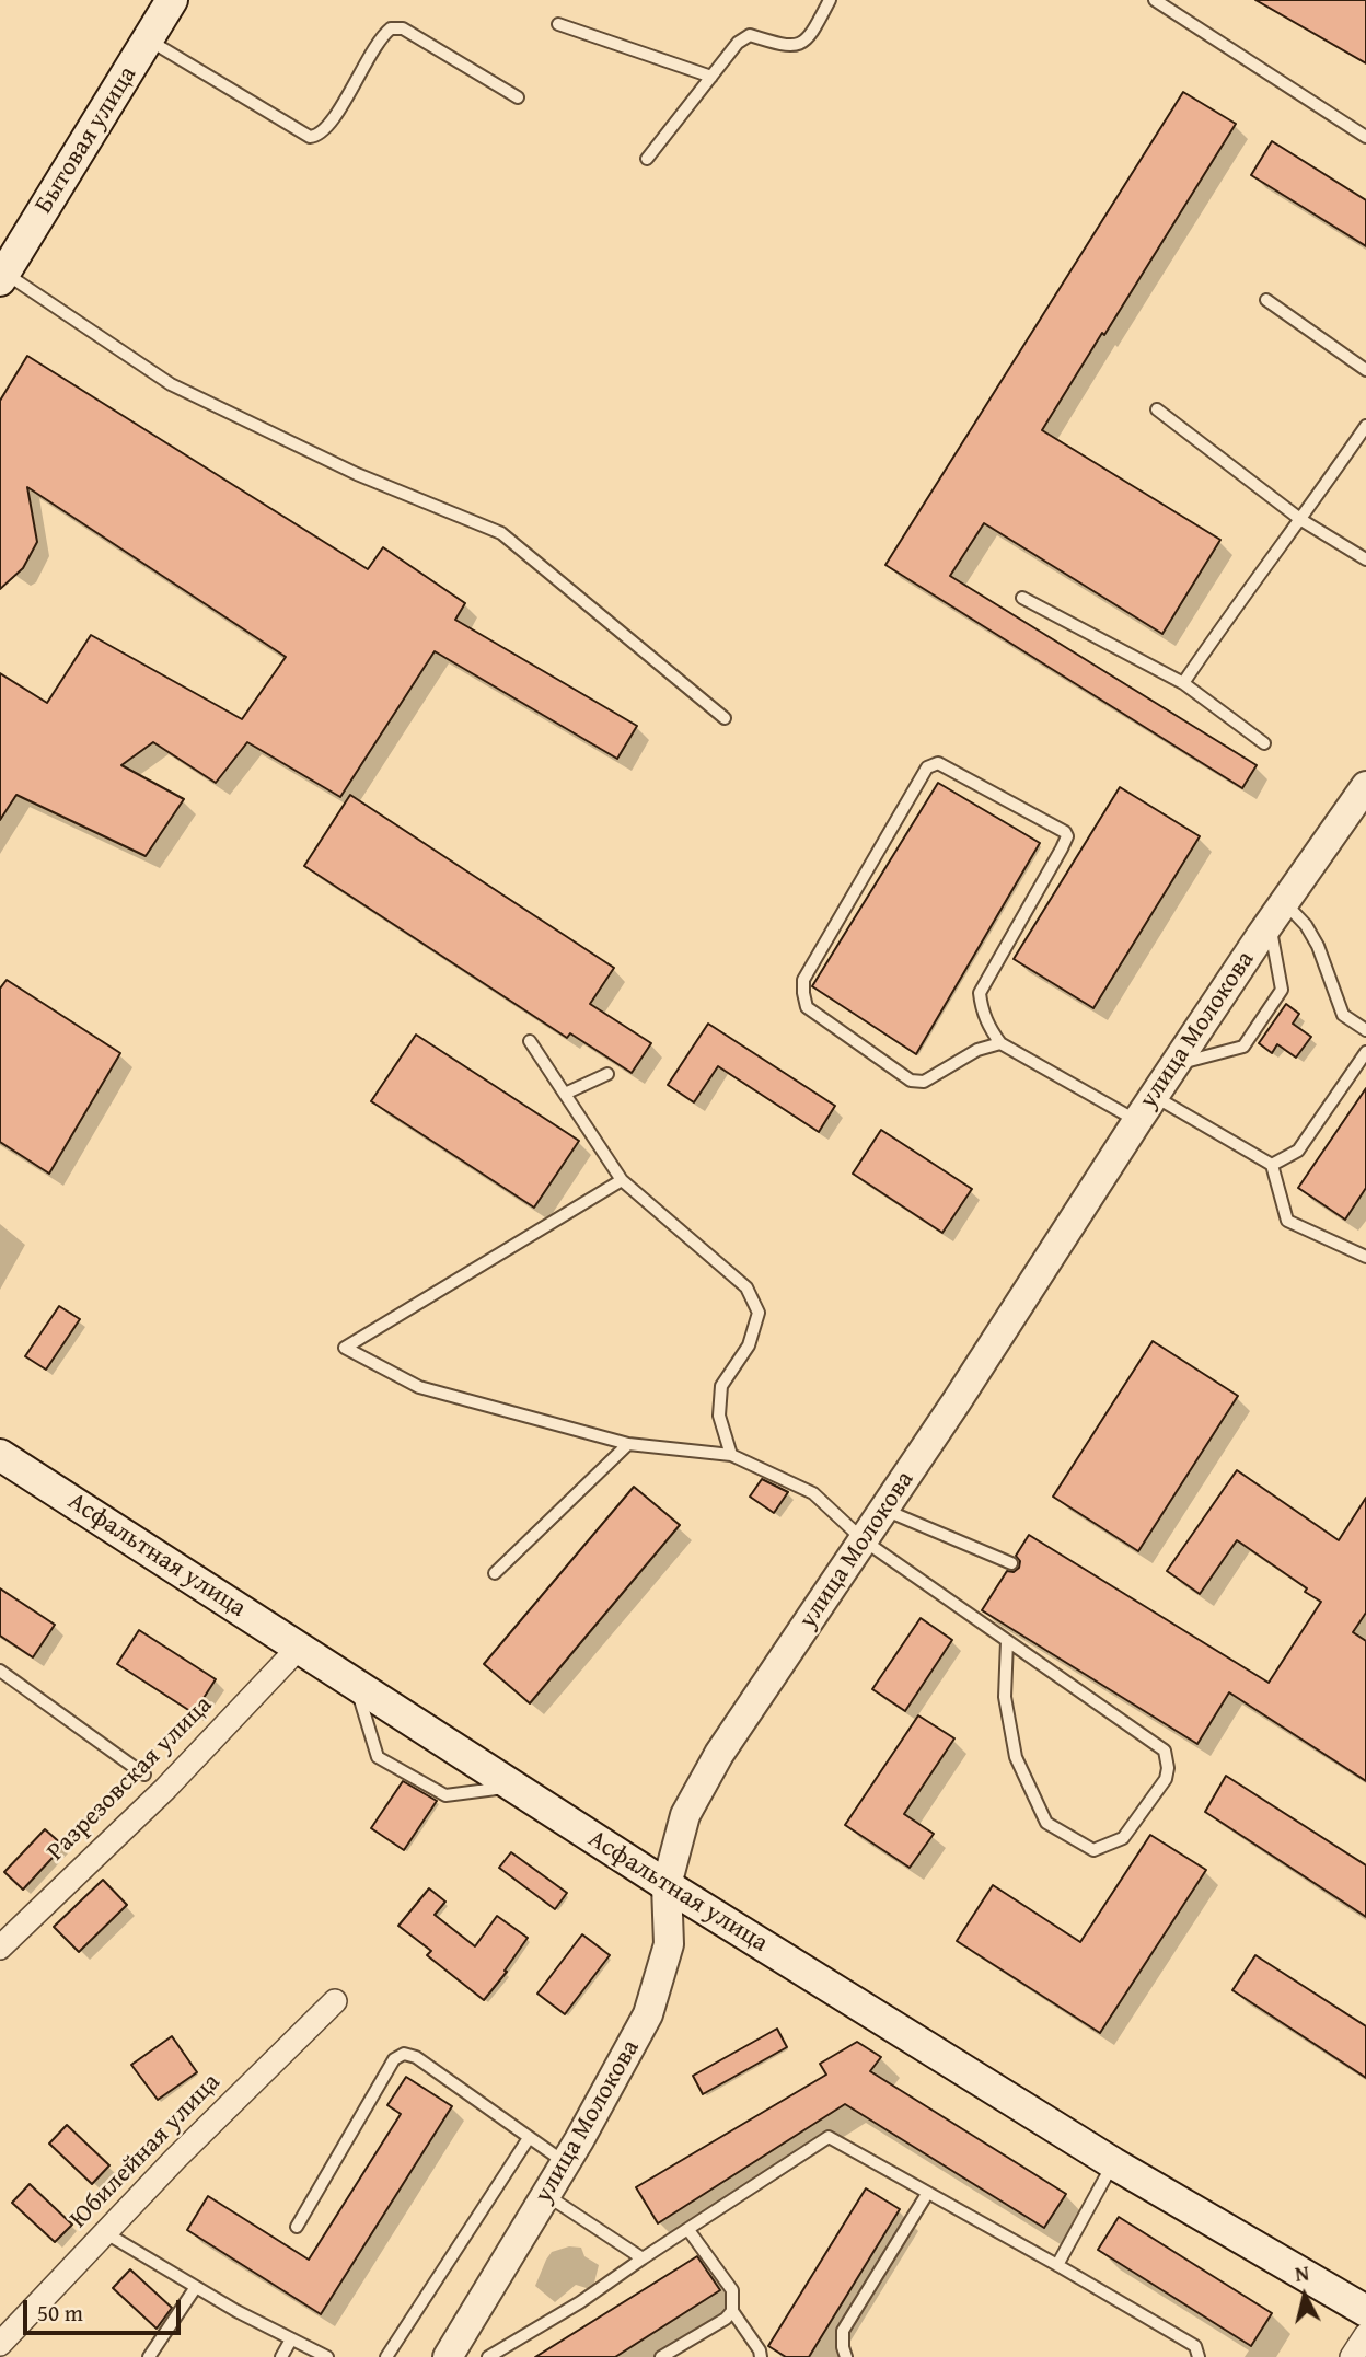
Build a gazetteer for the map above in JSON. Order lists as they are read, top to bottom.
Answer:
{
  "streets": {
    "main road": ["Бытовая улица", "Асфальтная улица"],
    "street": ["улица Молокова", "Разрезовская улица", "Юбилейная улица"]
  },
  "crossings": [
    ["улица Молокова", "Асфальтная улица"],
    ["Асфальтная улица", "Разрезовская улица"]
  ],
  "scale_bar": "50 m",
  "north": "top"
}
